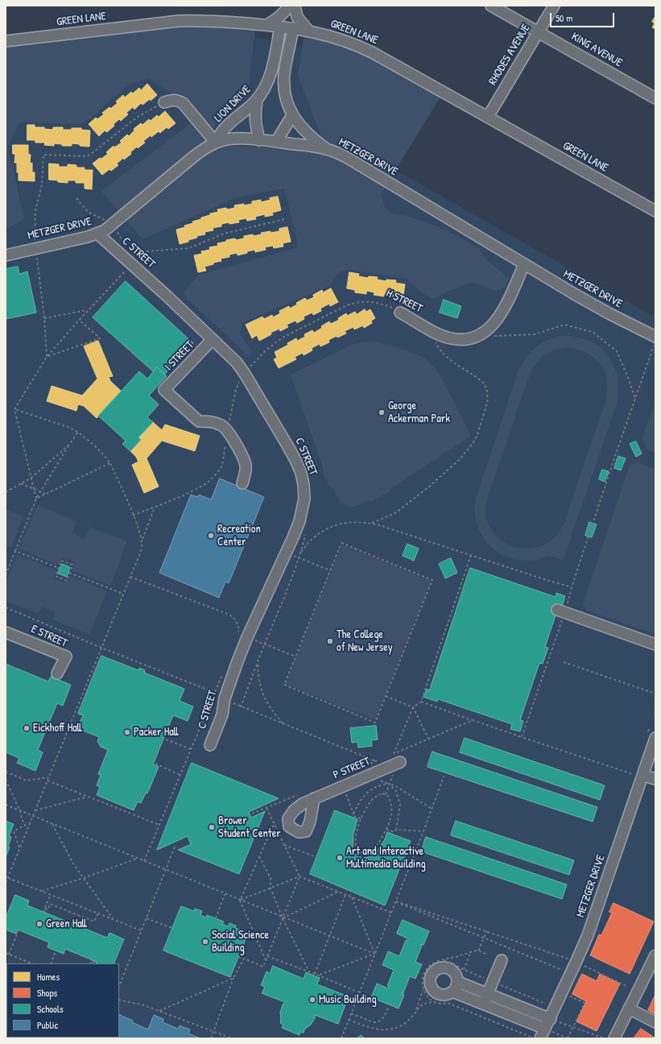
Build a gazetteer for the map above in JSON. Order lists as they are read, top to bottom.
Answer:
{
  "streets": {
    "street": [
      "GREEN LANE",
      "KING AVENUE",
      "RHODES AVENUE",
      "LION DRIVE",
      "METZGER DRIVE",
      "C STREET",
      "H STREET",
      "I STREET",
      "E STREET",
      "P STREET"
    ]
  },
  "crossings": [
    ["GREEN LANE", "RHODES AVENUE"],
    ["GREEN LANE", "LION DRIVE"],
    ["KING AVENUE", "RHODES AVENUE"],
    ["LION DRIVE", "METZGER DRIVE"],
    ["METZGER DRIVE", "C STREET"],
    ["METZGER DRIVE", "H STREET"],
    ["C STREET", "I STREET"]
  ],
  "places": [
    "George Ackerman Park",
    "Recreation Center",
    "The College of New Jersey",
    "Eickhoff Hall",
    "Packer Hall",
    "Brower Student Center",
    "Art and Interactive Multimedia Building",
    "Green Hall",
    "Social Science Building",
    "Music Building"
  ],
  "legend": [
    "Homes",
    "Shops",
    "Schools",
    "Public"
  ],
  "scale_bar": "50 m"
}
